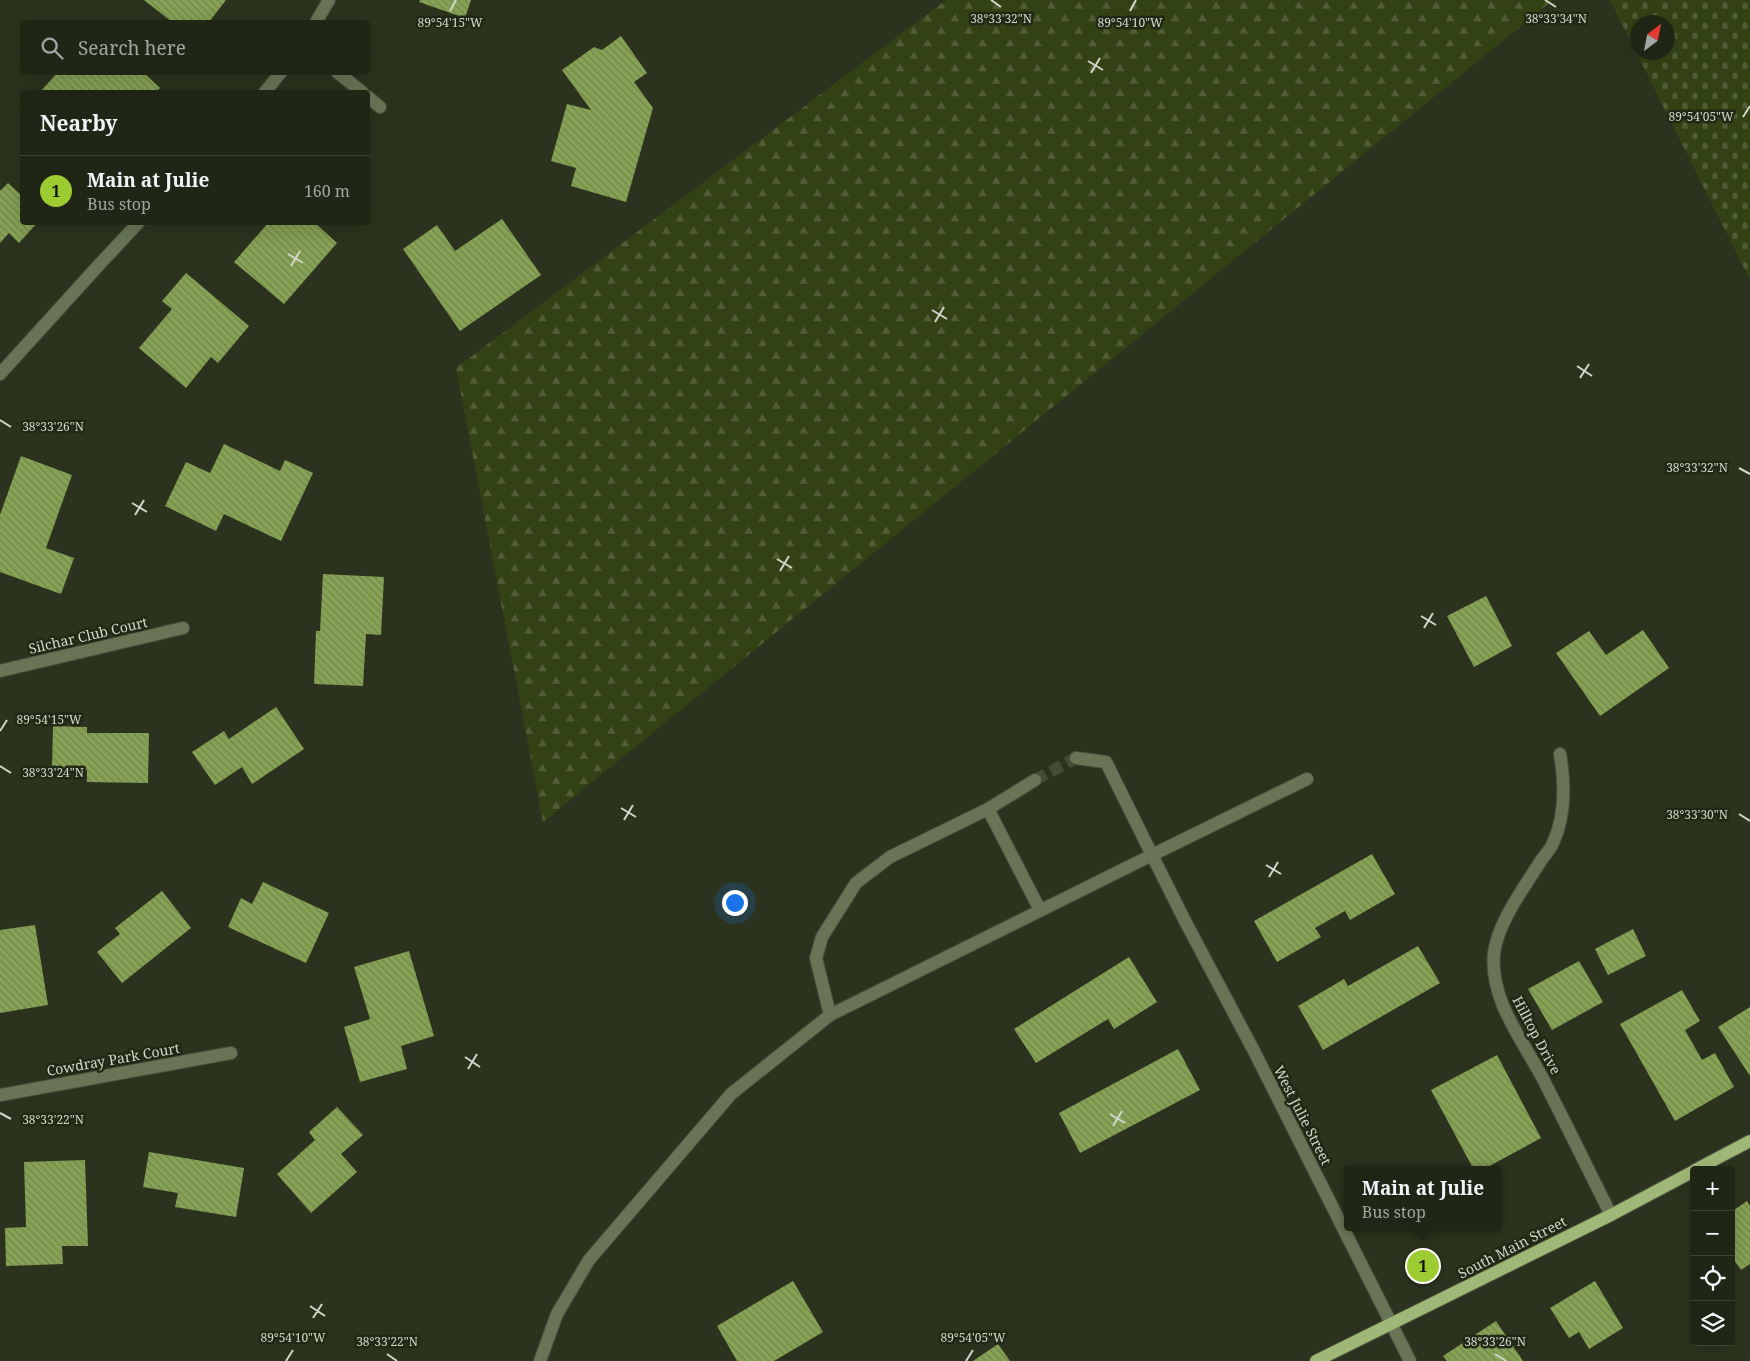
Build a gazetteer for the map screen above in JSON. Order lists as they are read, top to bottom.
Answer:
{
  "streets": {
    "main road": ["South Main Street"],
    "street": [
      "Silchar Club Court",
      "Hilltop Drive",
      "Cowdray Park Court",
      "West Julie Street"
    ]
  },
  "crossings": [
    ["Hilltop Drive", "South Main Street"],
    ["West Julie Street", "South Main Street"]
  ],
  "north": "top right",
  "page": {
    "search": "Search here",
    "heading": "Nearby",
    "list": [
      {
        "mark": "1",
        "name": "Main at Julie",
        "note": "Bus stop",
        "value": "160 m"
      }
    ],
    "map_buttons": ["+", "−"],
    "popup": ["Main at Julie", "Bus stop"],
    "pins": "1"
  },
  "coordinates": [
    "38°33'34\"N",
    "38°33'32\"N",
    "89°54'15\"W",
    "89°54'10\"W",
    "89°54'05\"W",
    "38°33'26\"N",
    "38°33'24\"N",
    "38°33'30\"N",
    "38°33'22\"N"
  ]
}
